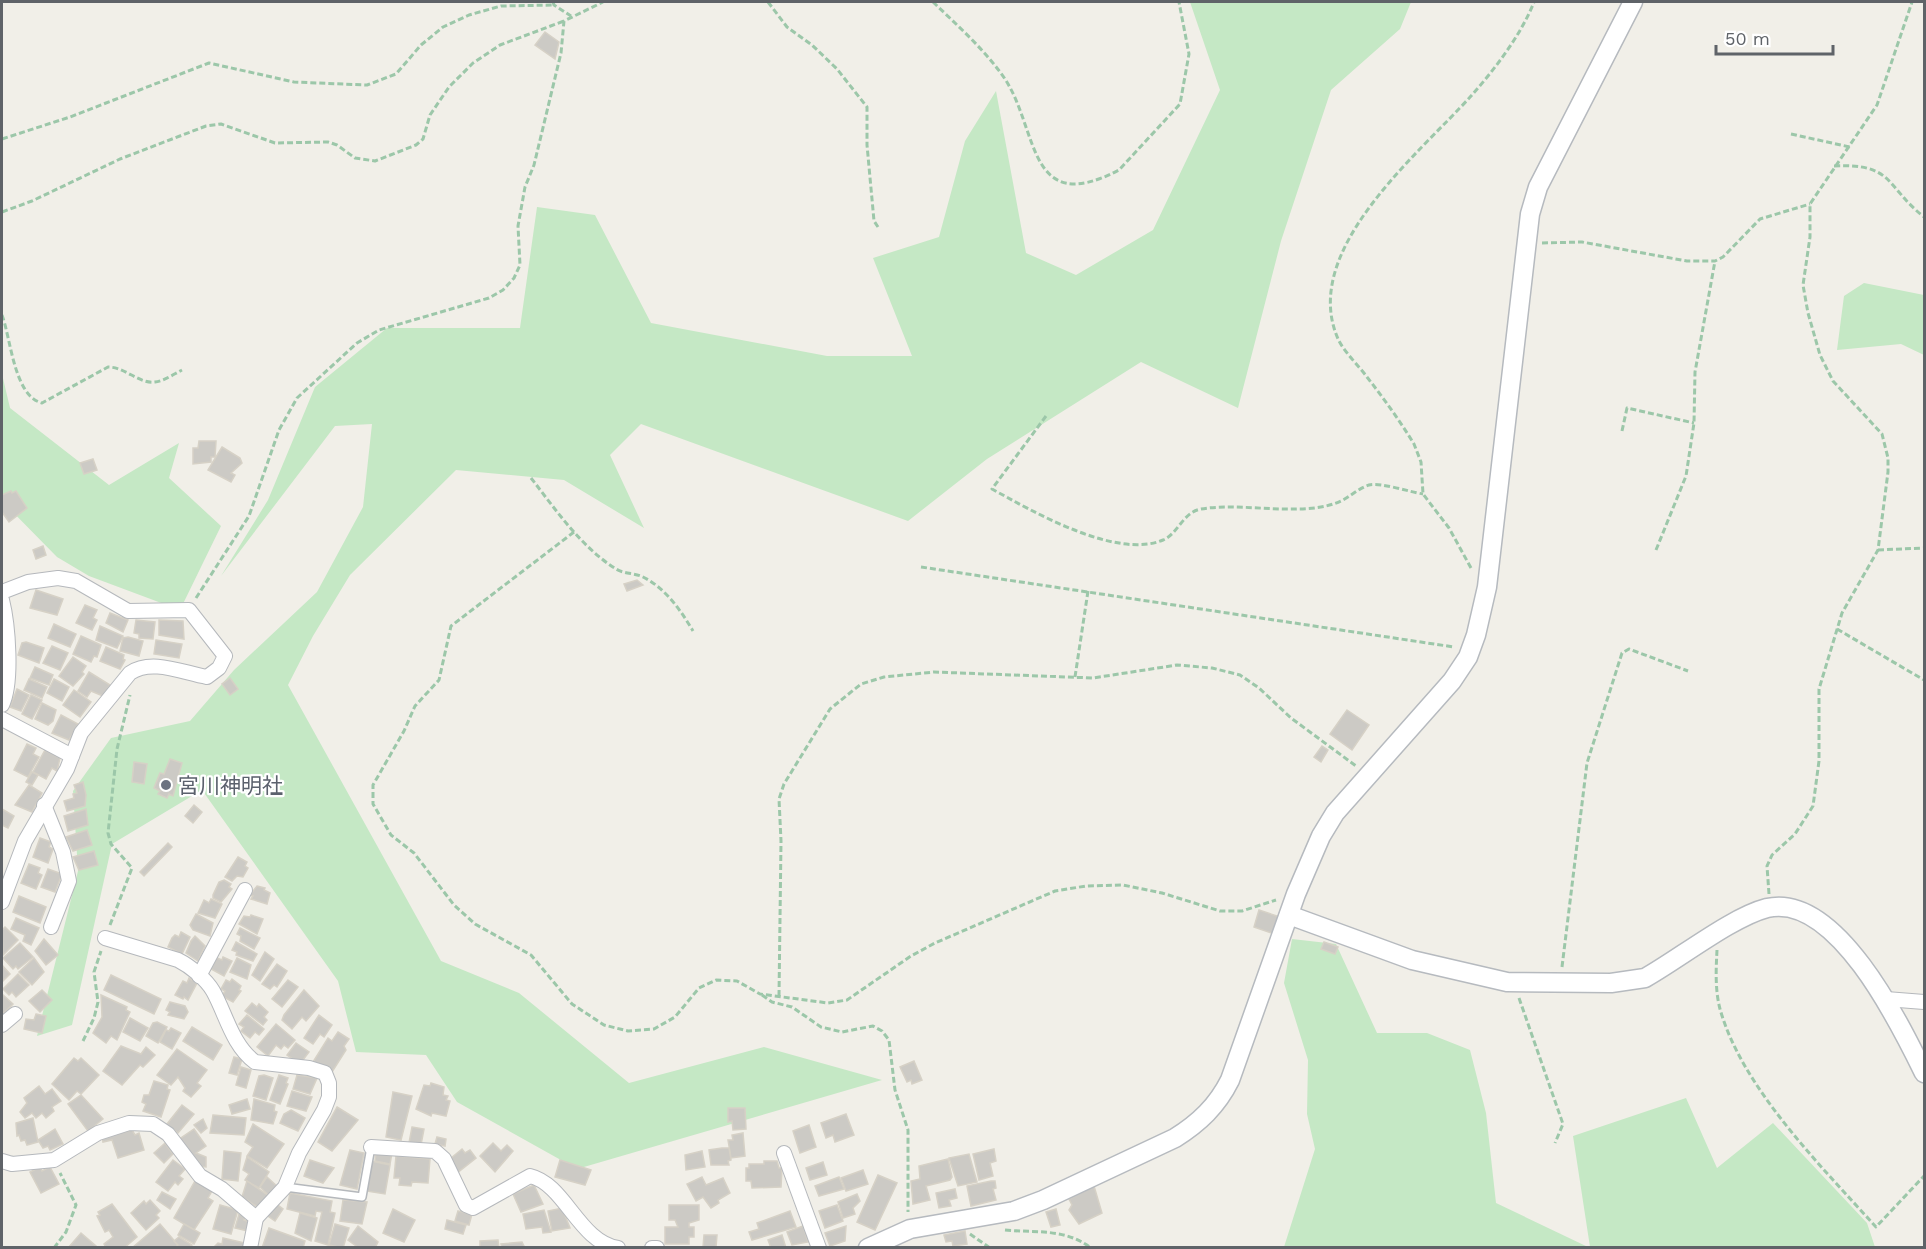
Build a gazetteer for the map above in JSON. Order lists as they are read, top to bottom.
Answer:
{
  "places": ["宮川神明社"],
  "scale_bar": "50 m"
}
